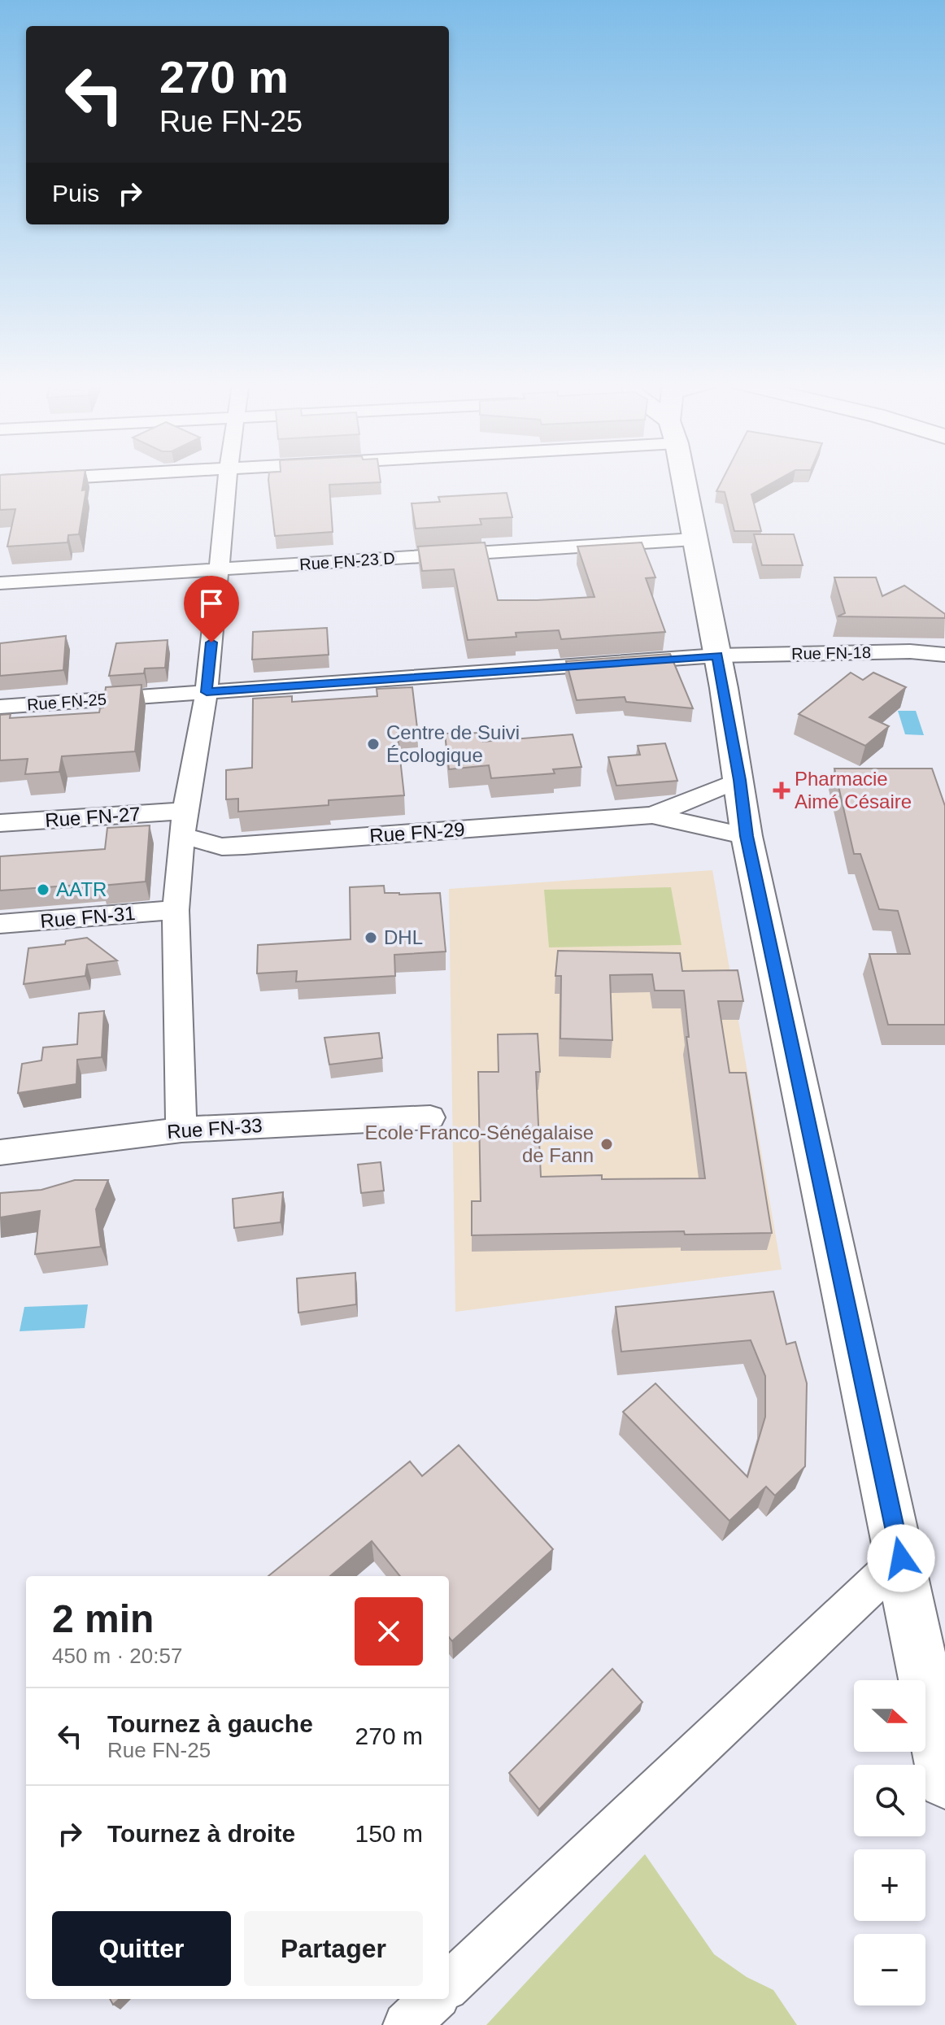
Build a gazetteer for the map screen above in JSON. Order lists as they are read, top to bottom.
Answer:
{
  "streets": {
    "street": [
      "Rue FN-23 D",
      "Rue FN-18",
      "Rue FN-25",
      "Rue FN-27",
      "Rue FN-29",
      "Rue FN-31",
      "Rue FN-33"
    ]
  },
  "crossings": [
    ["Rue FN-18", "Rue FN-25"],
    ["Rue FN-27", "Rue FN-29"]
  ],
  "places": {
    "other": [
      "Centre de Suivi Écologique",
      "AATR",
      "DHL",
      "Ecole Franco-Sénégalaise de Fann"
    ],
    "health": ["Pharmacie Aimé Césaire"]
  },
  "north": "right",
  "page": {
    "turn": ["270 m", "Rue FN-25"],
    "then": "Puis",
    "heading": ["2 min", "450 m · 20:57"],
    "map_buttons": ["+", "−"],
    "list": [
      {
        "name": "Tournez à gauche",
        "note": "Rue FN-25",
        "value": "270 m"
      },
      {
        "name": "Tournez à droite",
        "value": "150 m"
      }
    ],
    "buttons": ["Quitter", "Partager"]
  }
}
